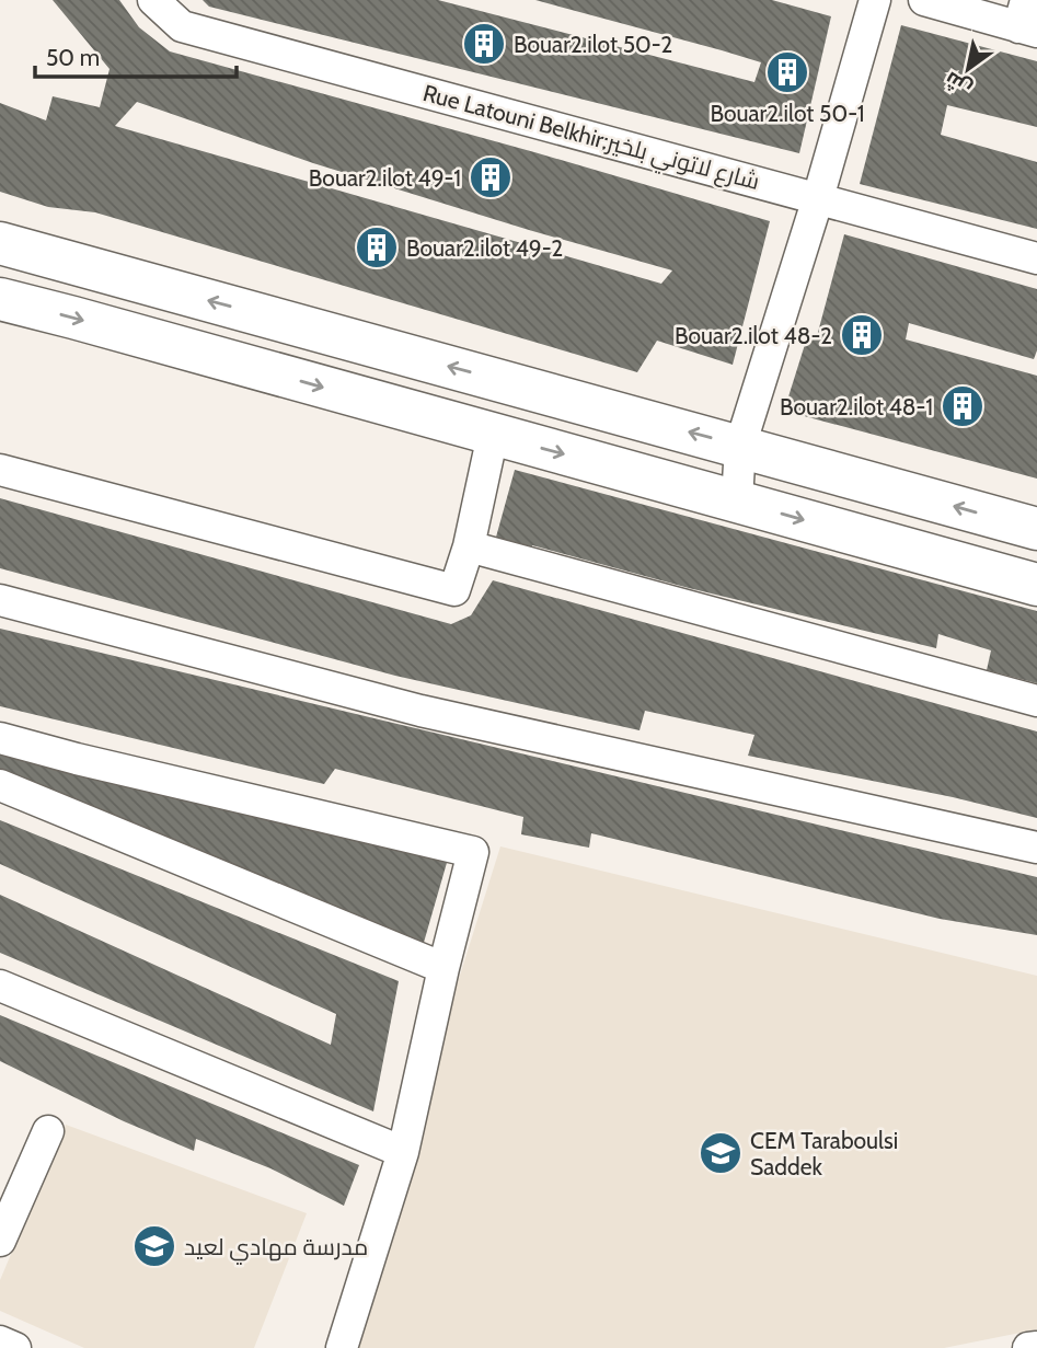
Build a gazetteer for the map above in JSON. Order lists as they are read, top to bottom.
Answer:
{
  "streets": {
    "street": ["Rue Latouni Belkhir;شارع لاتوني بلخير"]
  },
  "places": {
    "building": [
      "Bouar2.ilot 50-2",
      "Bouar2.ilot 50-1",
      "Bouar2.ilot 49-1",
      "Bouar2.ilot 49-2",
      "Bouar2.ilot 48-2",
      "Bouar2.ilot 48-1"
    ],
    "school or university": ["CEM Taraboulsi Saddek", "مدرسة مهادي لعيد"]
  },
  "scale_bar": "50 m",
  "north": "bottom left"
}
